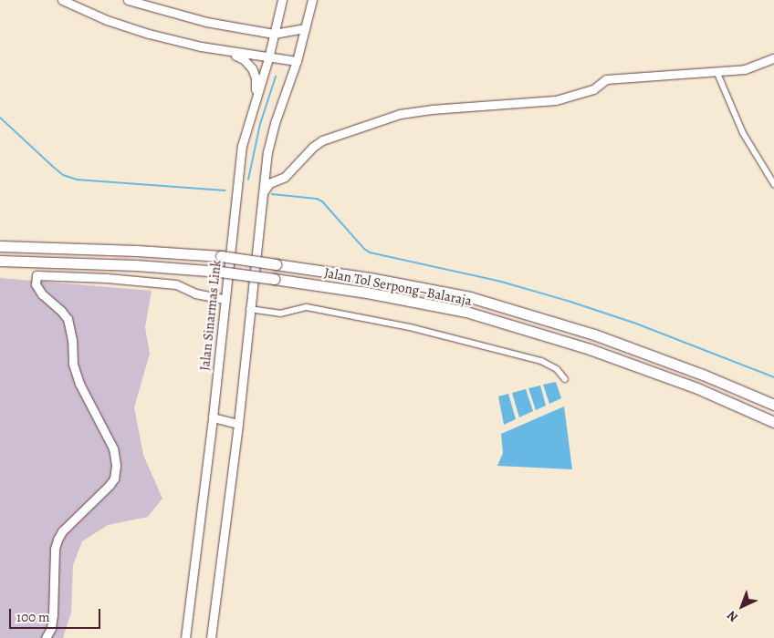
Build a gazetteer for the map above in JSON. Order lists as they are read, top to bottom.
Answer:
{
  "streets": {
    "highway": ["Jalan Tol Serpong–Balaraja"],
    "street": ["Jalan Sinarmas Link"]
  },
  "scale_bar": "100 m",
  "north": "bottom left"
}
